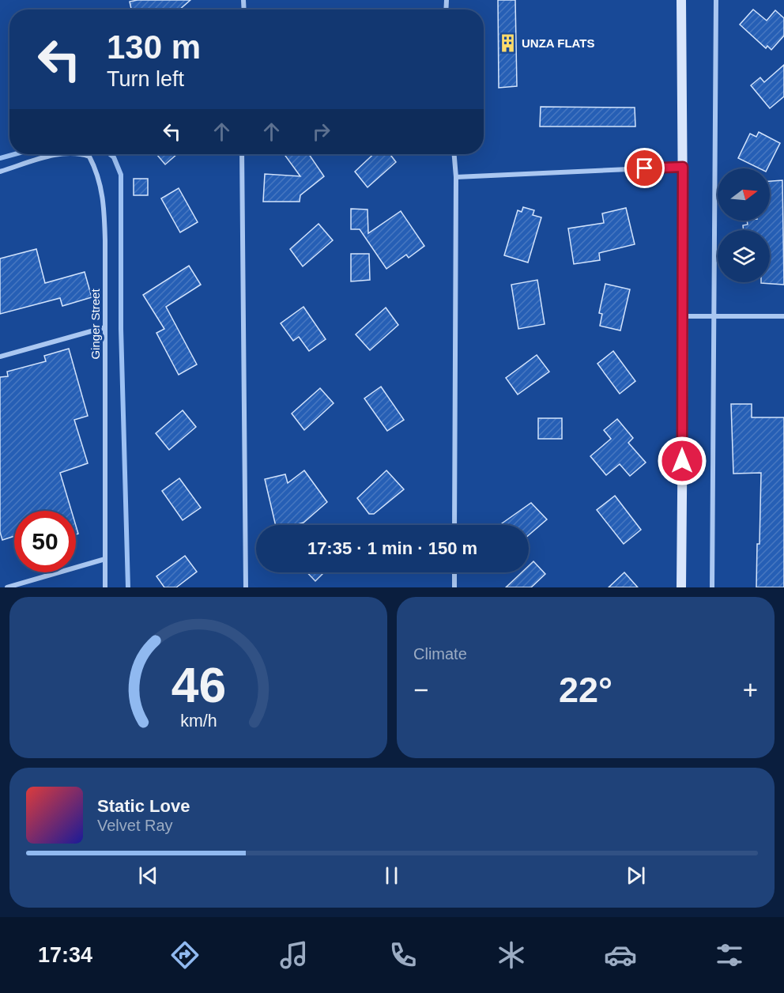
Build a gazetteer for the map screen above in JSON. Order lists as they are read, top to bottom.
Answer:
{
  "streets": {
    "street": ["Ginger Street"]
  },
  "places": {
    "building": ["UNZA FLATS"]
  },
  "north": "right",
  "page": {
    "turn": ["130 m", "Turn left"],
    "limit": "50",
    "trip": "17:35 · 1 min · 150 m",
    "tile": "Climate",
    "heat": ["−", "22°", "+"],
    "song": ["Static Love", "Velvet Ray"],
    "tabs": "17:34",
    "gauge": ["46", "km/h"]
  }
}
